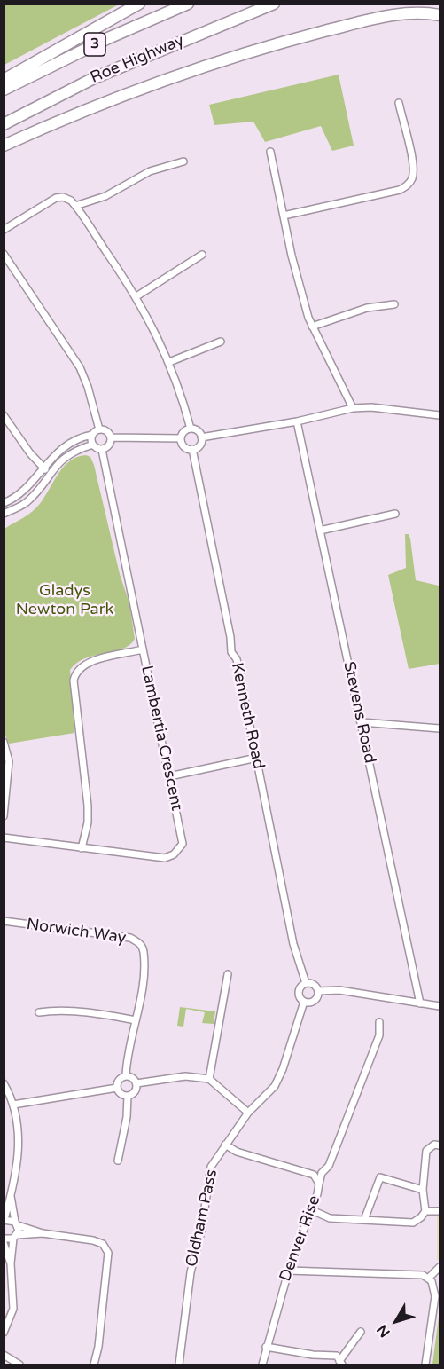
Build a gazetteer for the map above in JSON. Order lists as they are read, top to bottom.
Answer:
{
  "streets": {
    "highway": ["3", "Roe Highway"],
    "street": [
      "Stevens Road",
      "Kenneth Road",
      "Lambertia Crescent",
      "Norwich Way",
      "Oldham Pass",
      "Denver Rise"
    ]
  },
  "crossings": [
    ["Kenneth Road", "Oldham Pass"],
    ["Oldham Pass", "Denver Rise"]
  ],
  "parks": ["Gladys Newton Park"],
  "north": "bottom left"
}
